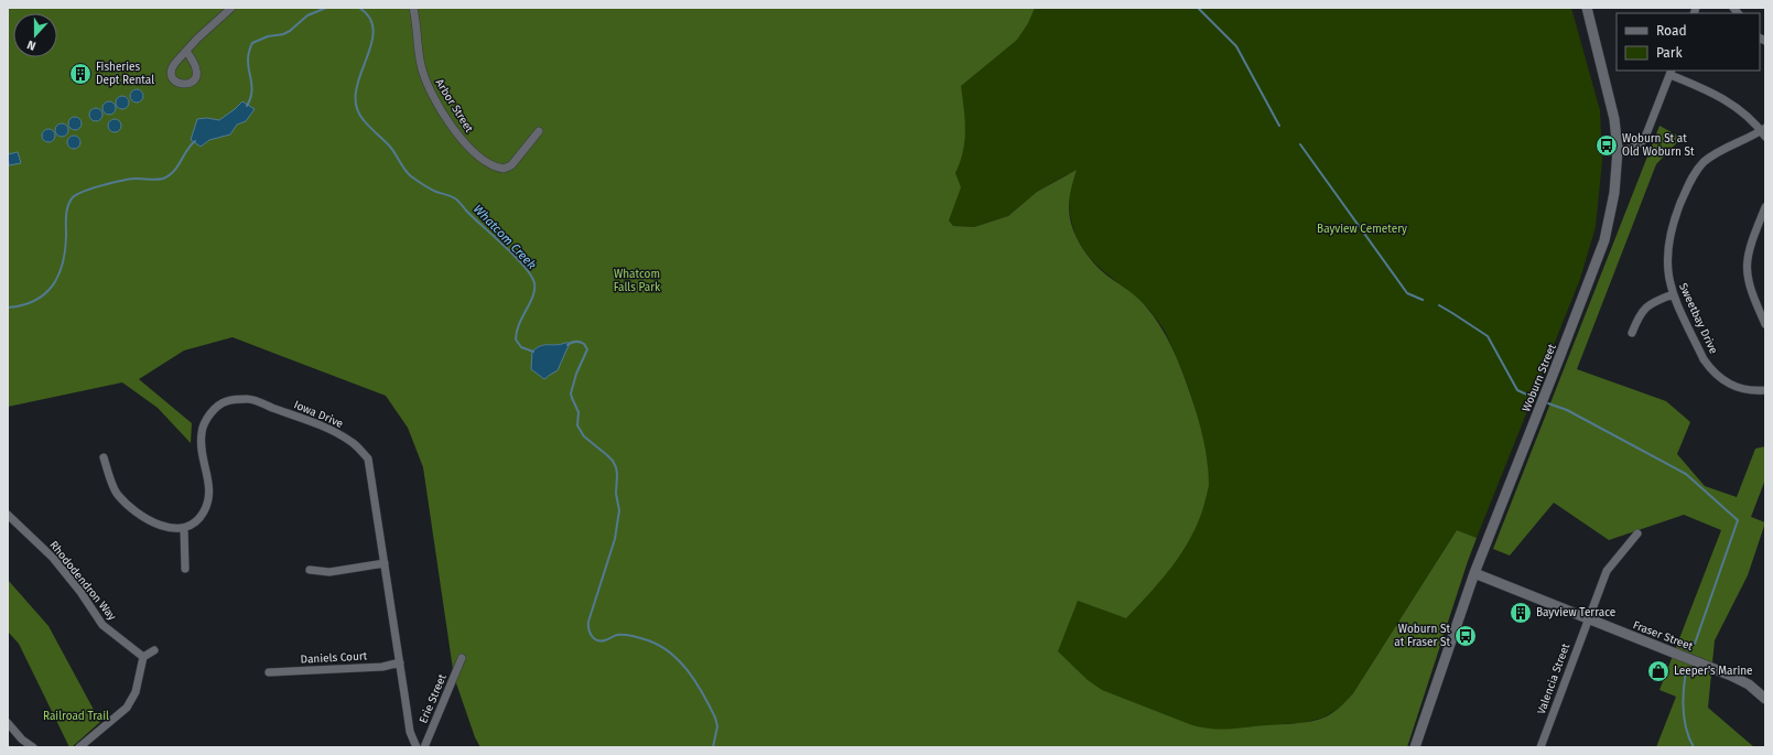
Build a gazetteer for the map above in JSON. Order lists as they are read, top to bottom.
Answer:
{
  "streets": {
    "street": [
      "Arbor Street",
      "Sweetbay Drive",
      "Woburn Street",
      "Iowa Drive",
      "Rhododendron Way",
      "Fraser Street",
      "Daniels Court",
      "Valencia Street",
      "Erie Street"
    ]
  },
  "crossings": [
    ["Woburn Street", "Fraser Street"],
    ["Iowa Drive", "Daniels Court"],
    ["Fraser Street", "Valencia Street"]
  ],
  "water": ["Whatcom Creek"],
  "parks": ["Bayview Cemetery", "Whatcom Falls Park", "Railroad Trail"],
  "places": {
    "building": ["Fisheries Dept Rental", "Bayview Terrace"],
    "bus stop": ["Woburn St at Old Woburn St", "Woburn St at Fraser St"],
    "shop": ["Leeper's Marine"]
  },
  "legend": ["Road", "Park"],
  "north": "bottom"
}
